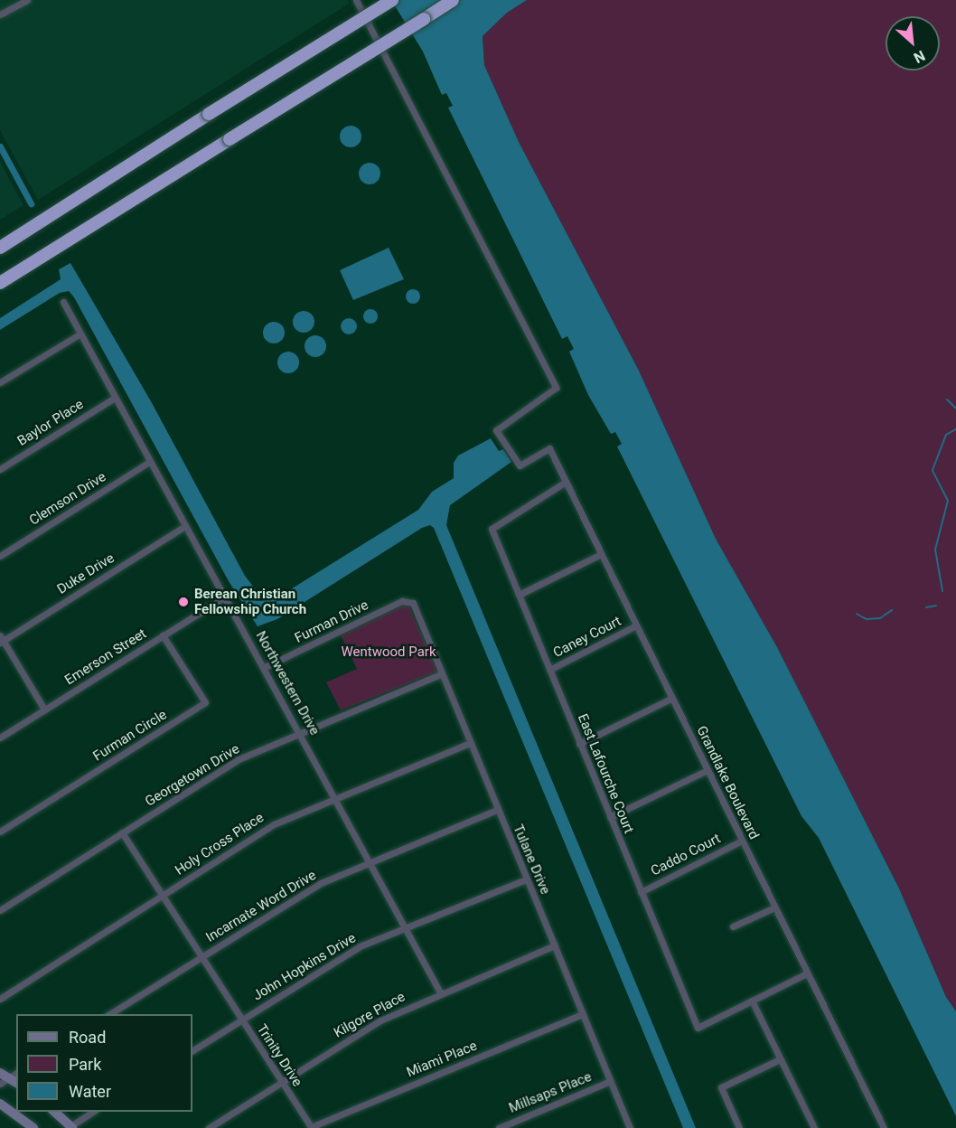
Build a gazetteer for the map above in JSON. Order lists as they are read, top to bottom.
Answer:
{
  "streets": {
    "street": [
      "Baylor Place",
      "Clemson Drive",
      "Duke Drive",
      "Furman Drive",
      "Caney Court",
      "Emerson Street",
      "Northwestern Drive",
      "Furman Circle",
      "East Lafourche Court",
      "Georgetown Drive",
      "Grandlake Boulevard",
      "Holy Cross Place",
      "Caddo Court",
      "Tulane Drive",
      "Incarnate Word Drive",
      "John Hopkins Drive",
      "Kilgore Place",
      "Trinity Drive",
      "Miami Place",
      "Millsaps Place"
    ]
  },
  "crossings": [
    ["Baylor Place", "Northwestern Drive"],
    ["Clemson Drive", "Northwestern Drive"],
    ["Duke Drive", "Northwestern Drive"],
    ["Furman Drive", "Northwestern Drive"],
    ["Furman Drive", "Tulane Drive"],
    ["Caney Court", "East Lafourche Court"],
    ["Caney Court", "Grandlake Boulevard"],
    ["Emerson Street", "Northwestern Drive"],
    ["Emerson Street", "Furman Circle"],
    ["Northwestern Drive", "Georgetown Drive"],
    ["Northwestern Drive", "Holy Cross Place"],
    ["Northwestern Drive", "Incarnate Word Drive"],
    ["Northwestern Drive", "John Hopkins Drive"],
    ["Northwestern Drive", "Kilgore Place"],
    ["East Lafourche Court", "Grandlake Boulevard"],
    ["East Lafourche Court", "Caddo Court"],
    ["Georgetown Drive", "Tulane Drive"],
    ["Georgetown Drive", "Trinity Drive"],
    ["Grandlake Boulevard", "Caddo Court"],
    ["Holy Cross Place", "Tulane Drive"],
    ["Holy Cross Place", "Trinity Drive"],
    ["Tulane Drive", "Incarnate Word Drive"],
    ["Tulane Drive", "John Hopkins Drive"],
    ["Tulane Drive", "Kilgore Place"],
    ["Tulane Drive", "Miami Place"],
    ["Tulane Drive", "Millsaps Place"],
    ["Incarnate Word Drive", "Trinity Drive"],
    ["John Hopkins Drive", "Trinity Drive"],
    ["Kilgore Place", "Trinity Drive"],
    ["Trinity Drive", "Miami Place"]
  ],
  "parks": ["Wentwood Park"],
  "places": ["Berean Christian Fellowship Church"],
  "legend": ["Road", "Park", "Water"],
  "north": "bottom right"
}
